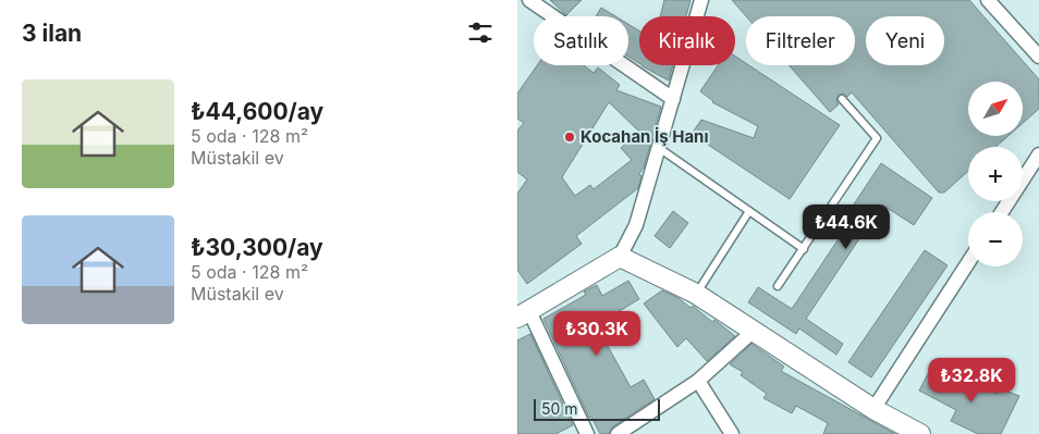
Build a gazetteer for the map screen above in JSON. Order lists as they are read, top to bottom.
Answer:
{
  "places": ["Kocahan İş Hanı"],
  "scale_bar": "50 m",
  "north": "top right",
  "page": {
    "heading": "3 ilan",
    "chip": [
      "Satılık",
      "Kiralık",
      "Filtreler",
      "Yeni"
    ],
    "list": [
      {
        "name": "₺44,600/ay",
        "note": "5 oda · 128 m² · Müstakil ev"
      },
      {
        "name": "₺30,300/ay",
        "note": "5 oda · 128 m² · Müstakil ev"
      }
    ],
    "map_buttons": ["+", "−"],
    "price": ["₺44.6K", "₺30.3K", "₺32.8K"],
    "scale": "50 m"
  }
}
